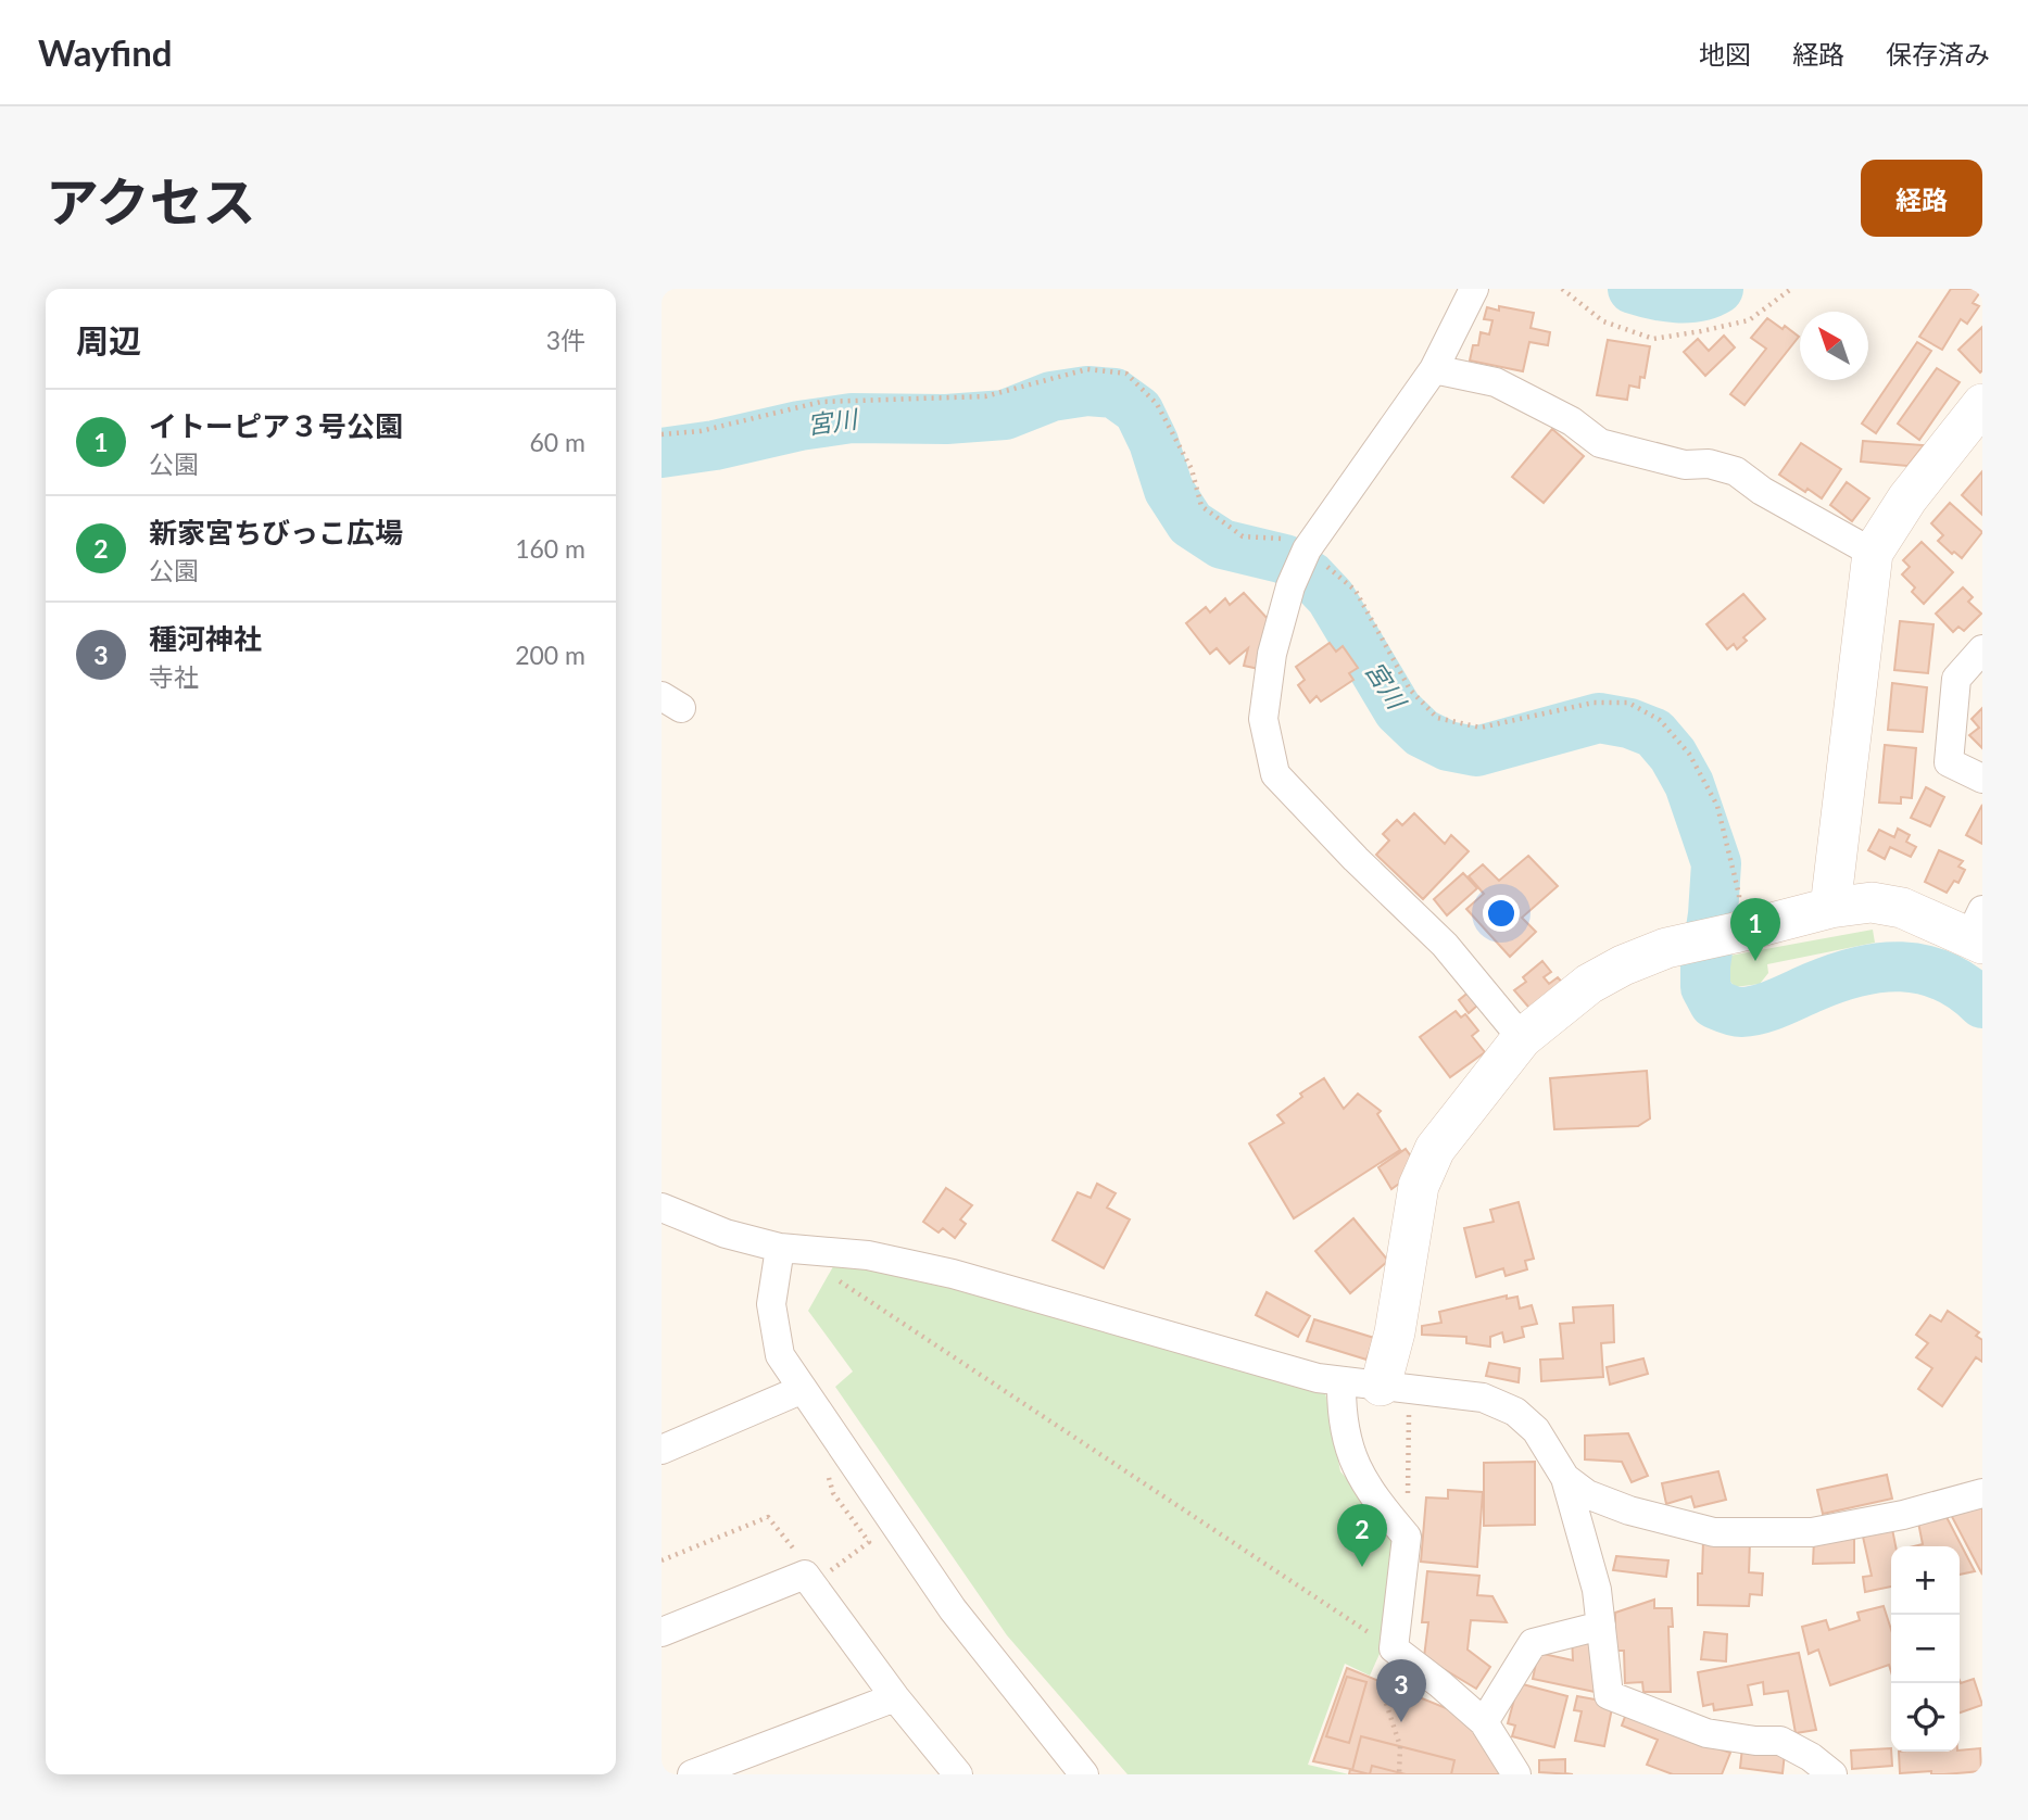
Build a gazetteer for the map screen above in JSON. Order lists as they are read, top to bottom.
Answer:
{
  "water": ["宮川"],
  "north": "top left",
  "page": {
    "header": "Wayfind",
    "nav": ["地図", "経路", "保存済み"],
    "title": "アクセス",
    "buttons": "経路",
    "heading": ["周辺", "3件"],
    "list": [
      {
        "mark": "1",
        "name": "イトーピア３号公園",
        "note": "公園",
        "value": "60 m"
      },
      {
        "mark": "2",
        "name": "新家宮ちびっこ広場",
        "note": "公園",
        "value": "160 m"
      },
      {
        "mark": "3",
        "name": "種河神社",
        "note": "寺社",
        "value": "200 m"
      }
    ],
    "pins": ["1", "2", "3"],
    "map_buttons": ["+", "−"]
  }
}
